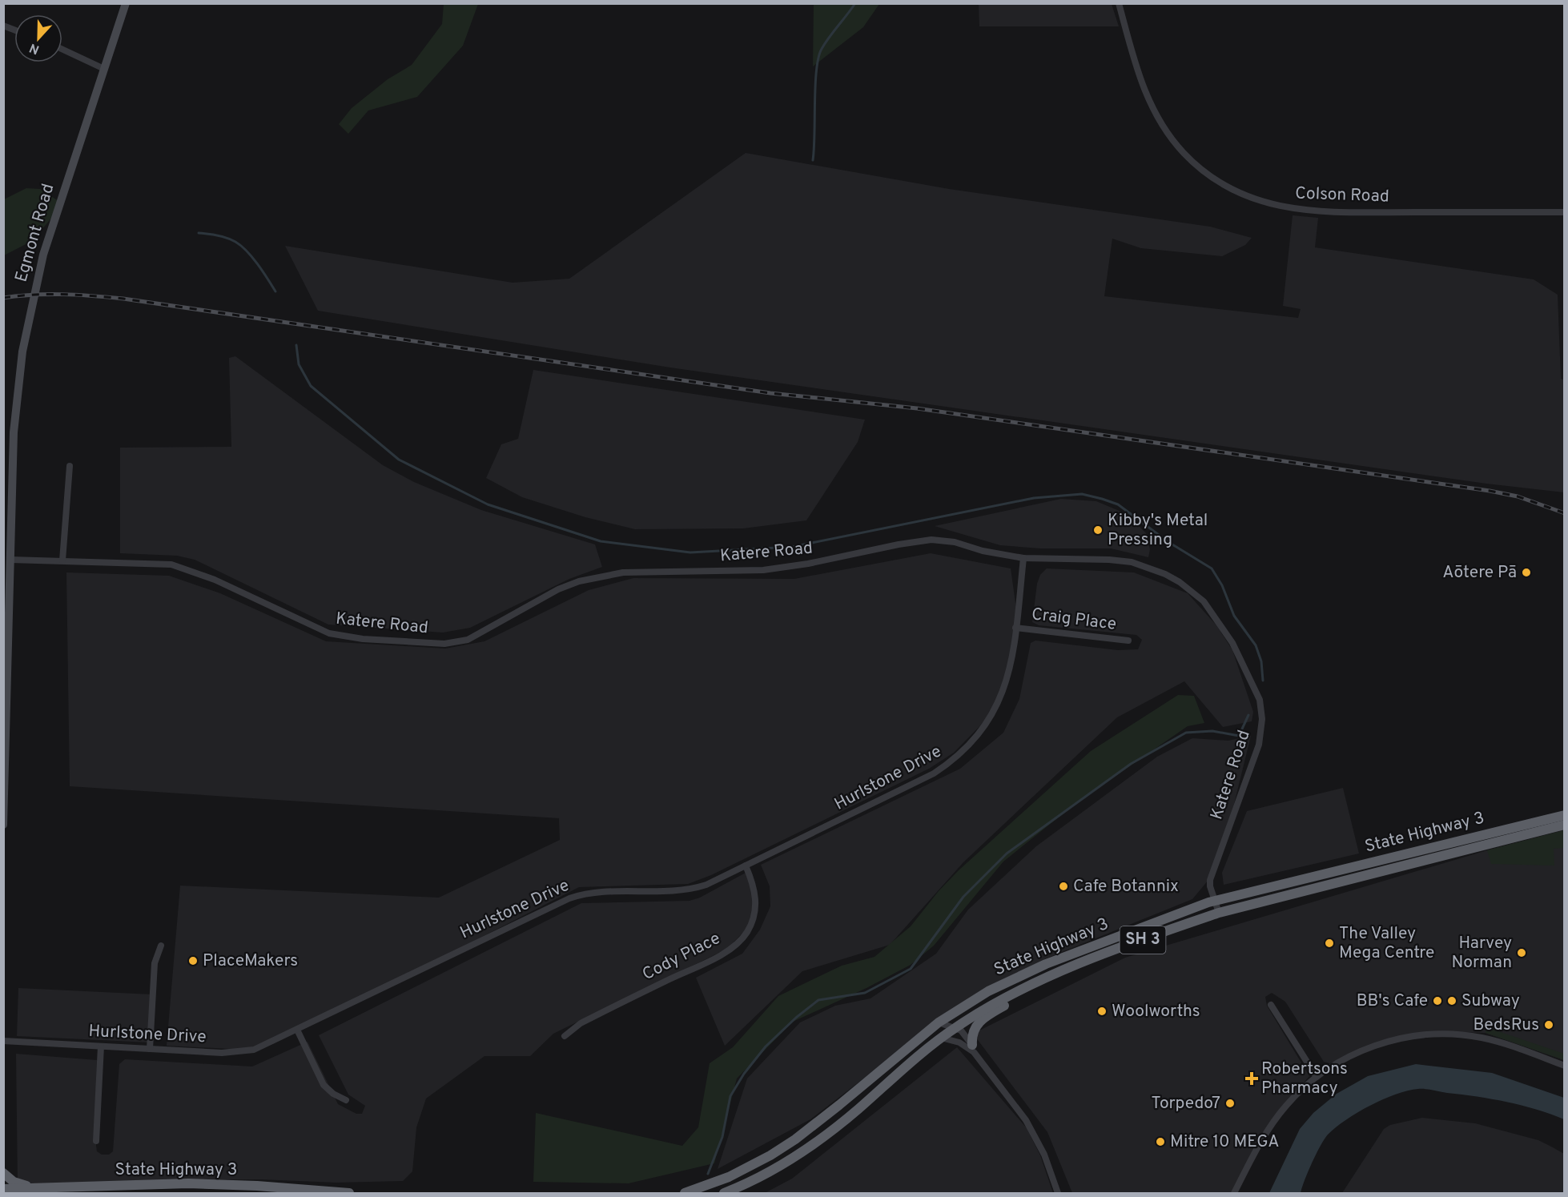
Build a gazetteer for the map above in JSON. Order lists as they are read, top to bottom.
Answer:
{
  "streets": {
    "highway": ["State Highway 3", "SH 3"],
    "main road": ["Egmont Road"],
    "street": [
      "Colson Road",
      "Katere Road",
      "Craig Place",
      "Hurlstone Drive",
      "Cody Place"
    ]
  },
  "crossings": [
    ["Egmont Road", "Katere Road"],
    ["Katere Road", "Hurlstone Drive"],
    ["Katere Road", "State Highway 3"],
    ["Craig Place", "Hurlstone Drive"],
    ["Hurlstone Drive", "Cody Place"]
  ],
  "places": {
    "other": [
      "Kibby's Metal Pressing",
      "Aōtere Pā",
      "Cafe Botannix",
      "The Valley Mega Centre",
      "Harvey Norman",
      "PlaceMakers",
      "BB's Cafe",
      "Subway",
      "Woolworths",
      "BedsRus",
      "Torpedo7",
      "Mitre 10 MEGA"
    ],
    "health": ["Robertsons Pharmacy"]
  },
  "north": "bottom"
}
